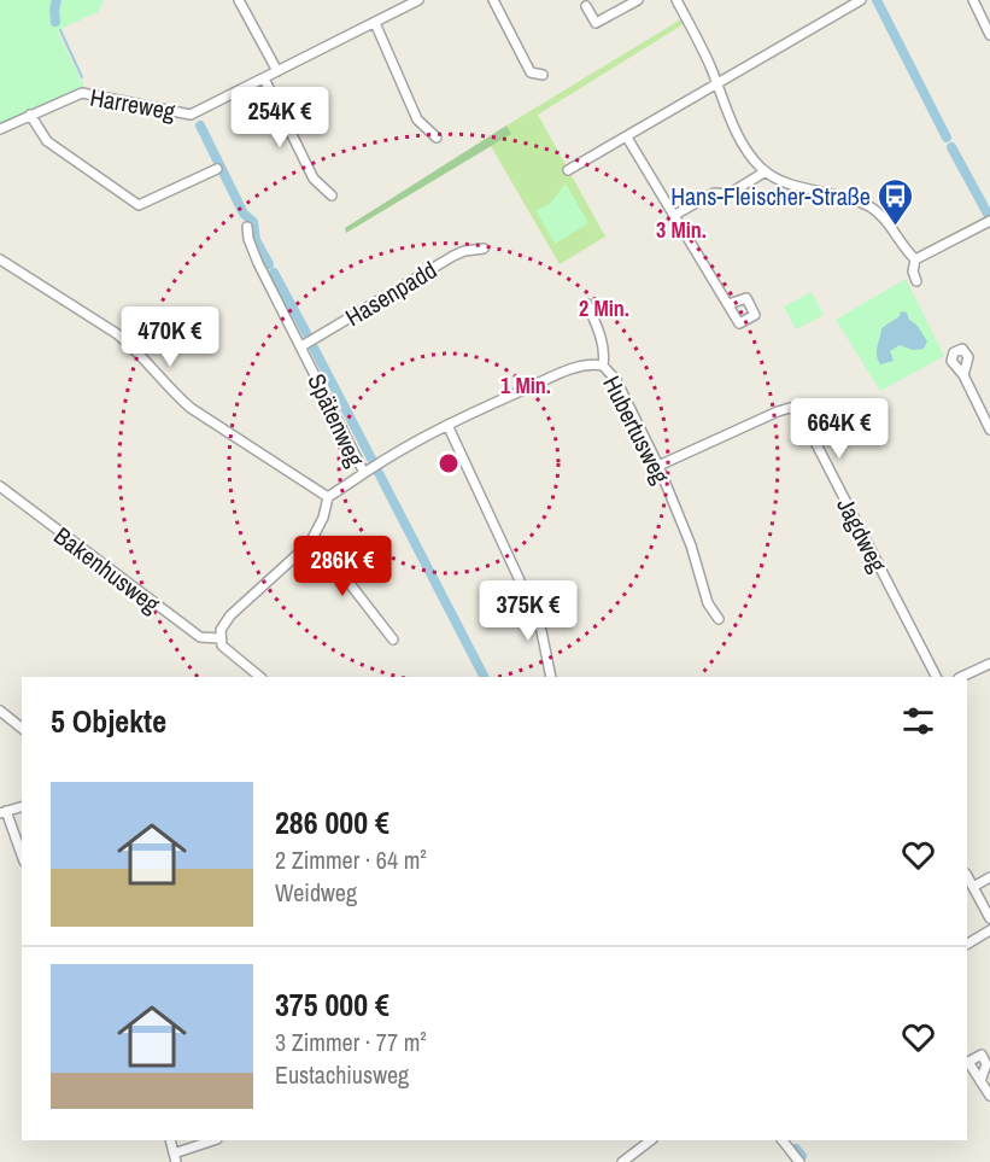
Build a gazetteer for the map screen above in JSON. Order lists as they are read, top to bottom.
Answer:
{
  "streets": {
    "street": [
      "Harreweg",
      "Hasenpadd",
      "Spätenweg",
      "Hubertusweg",
      "Jagdweg",
      "Bakenhusweg"
    ]
  },
  "crossings": [
    ["Hasenpadd", "Spätenweg"],
    ["Spätenweg", "Hubertusweg"],
    ["Spätenweg", "Bakenhusweg"],
    ["Hubertusweg", "Jagdweg"]
  ],
  "places": {
    "bus stop": ["Hans-Fleischer-Straße"]
  },
  "page": {
    "price": [
      "254K €",
      "470K €",
      "664K €",
      "286K €",
      "375K €"
    ],
    "heading": "5 Objekte",
    "list": [
      {
        "name": "286 000 €",
        "note": "2 Zimmer · 64 m² · Weidweg"
      },
      {
        "name": "375 000 €",
        "note": "3 Zimmer · 77 m² · Eustachiusweg"
      }
    ]
  },
  "rings": ["3 Min.", "2 Min.", "1 Min."]
}
